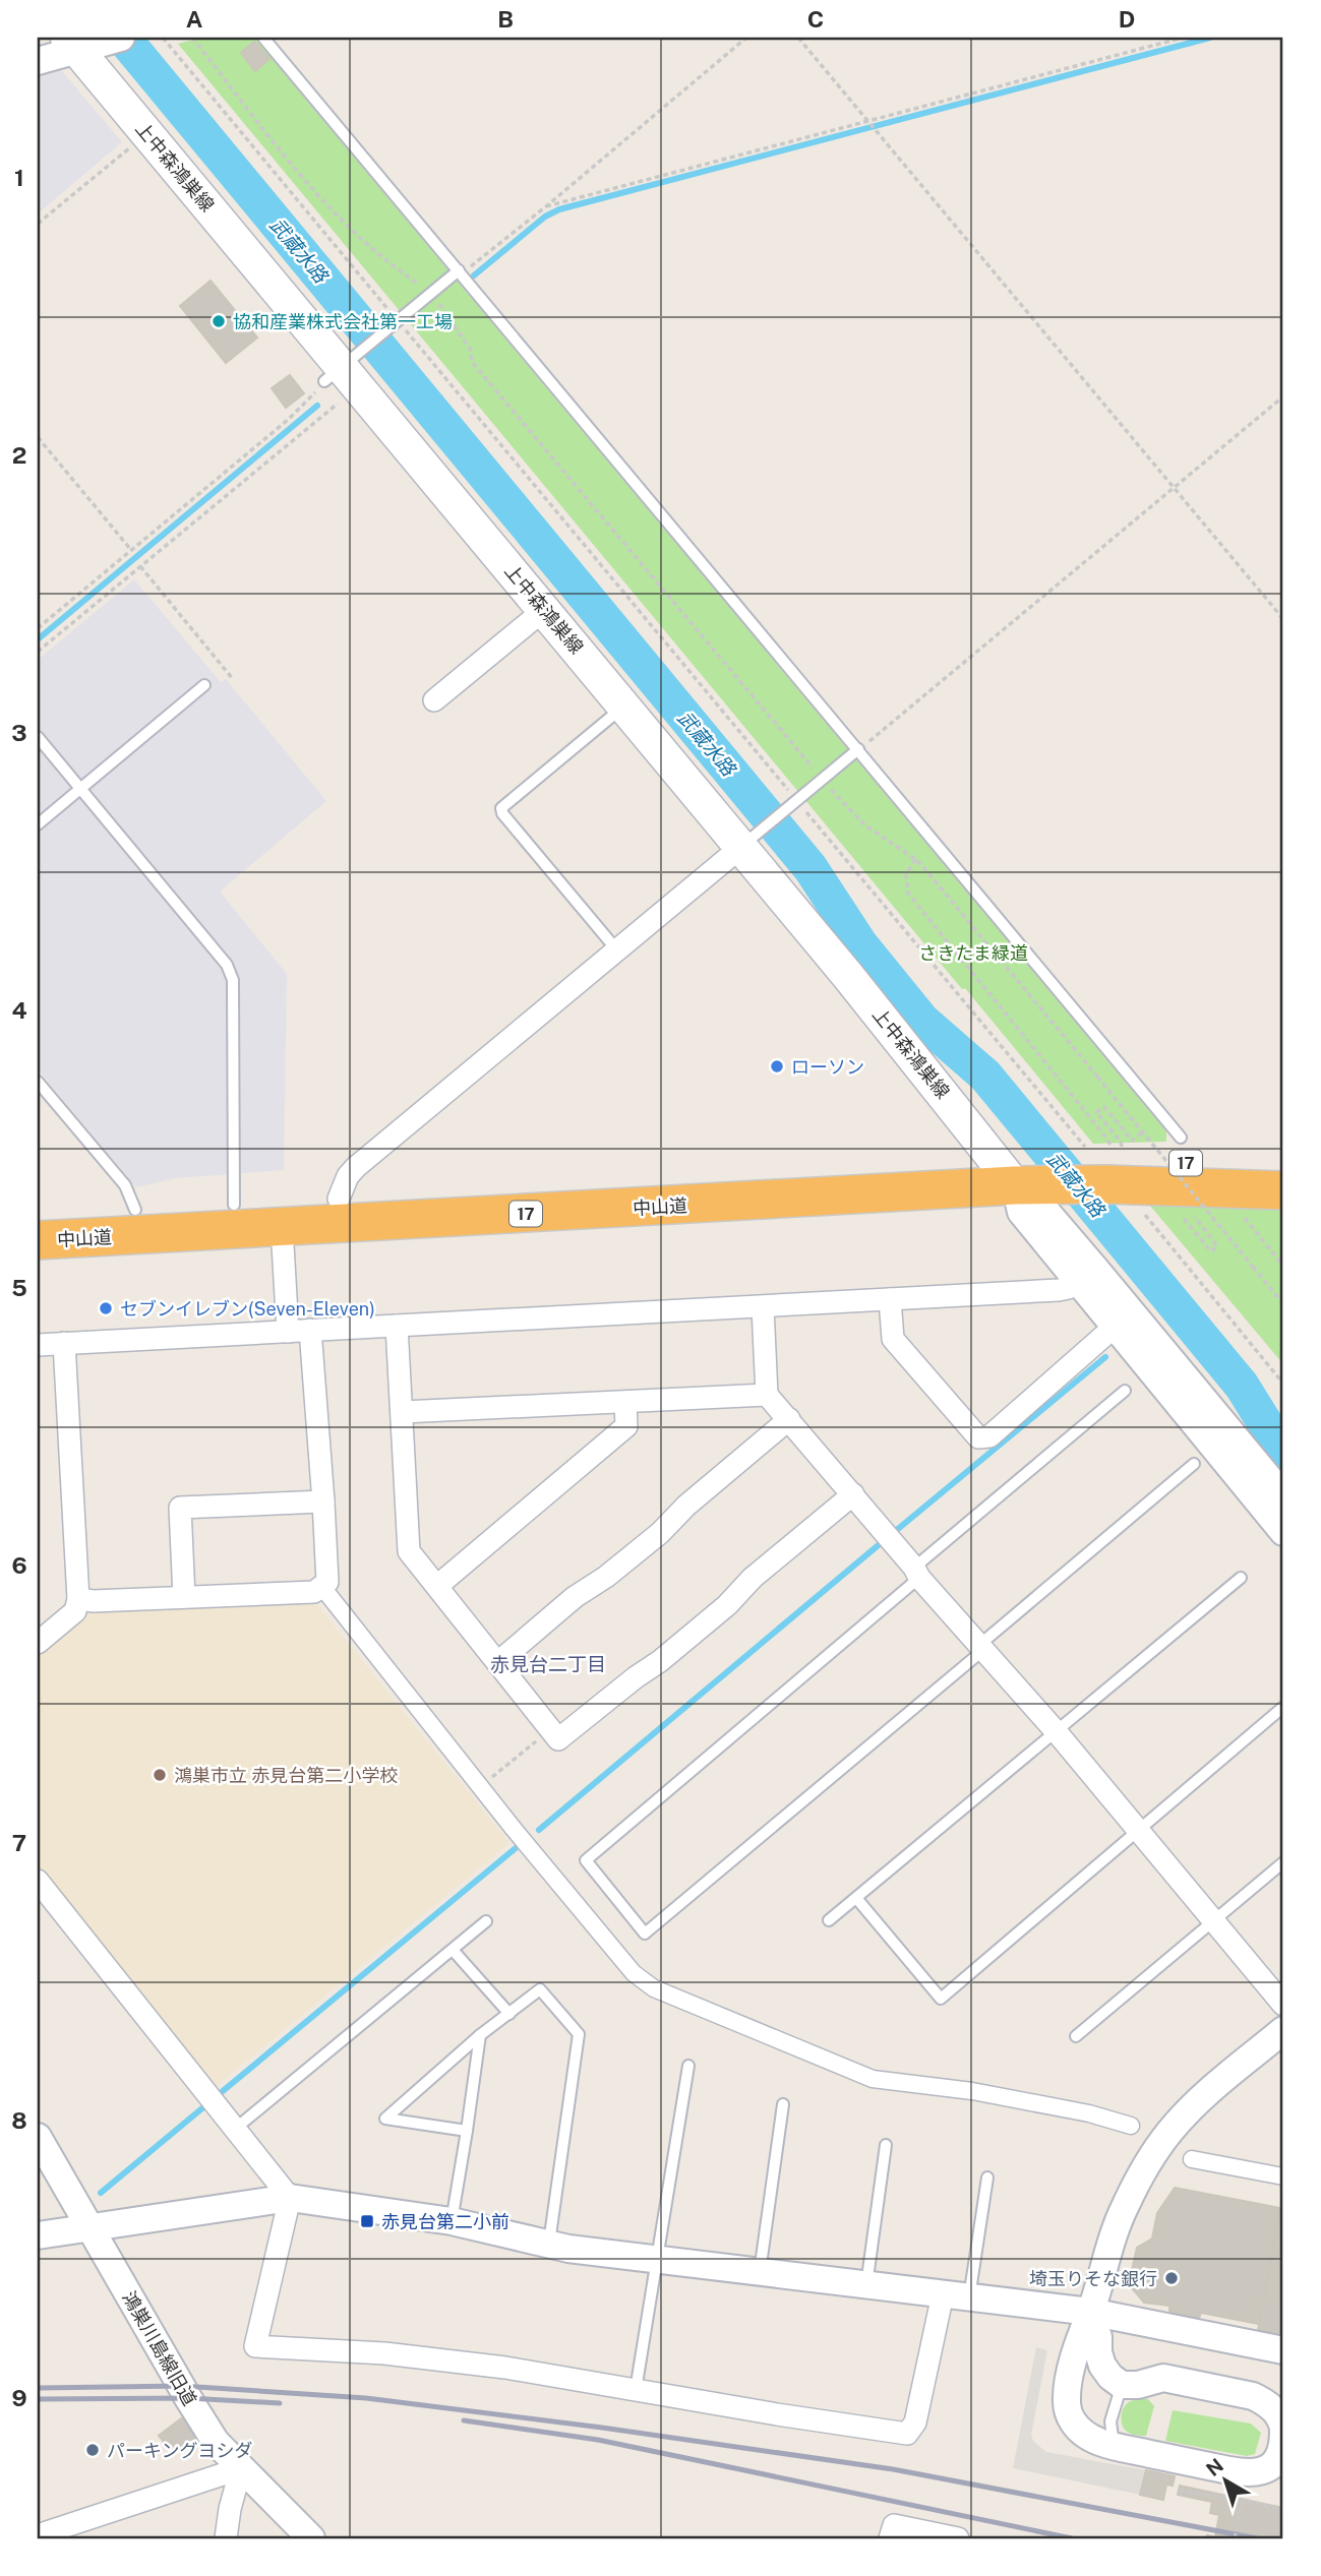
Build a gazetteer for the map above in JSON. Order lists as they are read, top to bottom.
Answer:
{
  "streets": {
    "highway": ["17", "中山道"],
    "main road": ["上中森鴻巣線"],
    "street": ["鴻巣川島線旧道"]
  },
  "crossings": [
    ["上中森鴻巣線", "中山道"]
  ],
  "districts": ["赤見台二丁目"],
  "water": ["武蔵水路"],
  "parks": ["さきたま緑道"],
  "places": {
    "other": [
      "協和産業株式会社第一工場",
      "ローソン",
      "セブンイレブン(Seven-Eleven)",
      "鴻巣市立 赤見台第二小学校",
      "埼玉りそな銀行",
      "パーキングヨシダ"
    ],
    "transit": ["赤見台第二小前"]
  },
  "north": "top left",
  "grid": {
    "columns": [
      "A",
      "B",
      "C",
      "D"
    ],
    "rows": [
      "1",
      "2",
      "3",
      "4",
      "5",
      "6",
      "7",
      "8",
      "9"
    ]
  }
}
